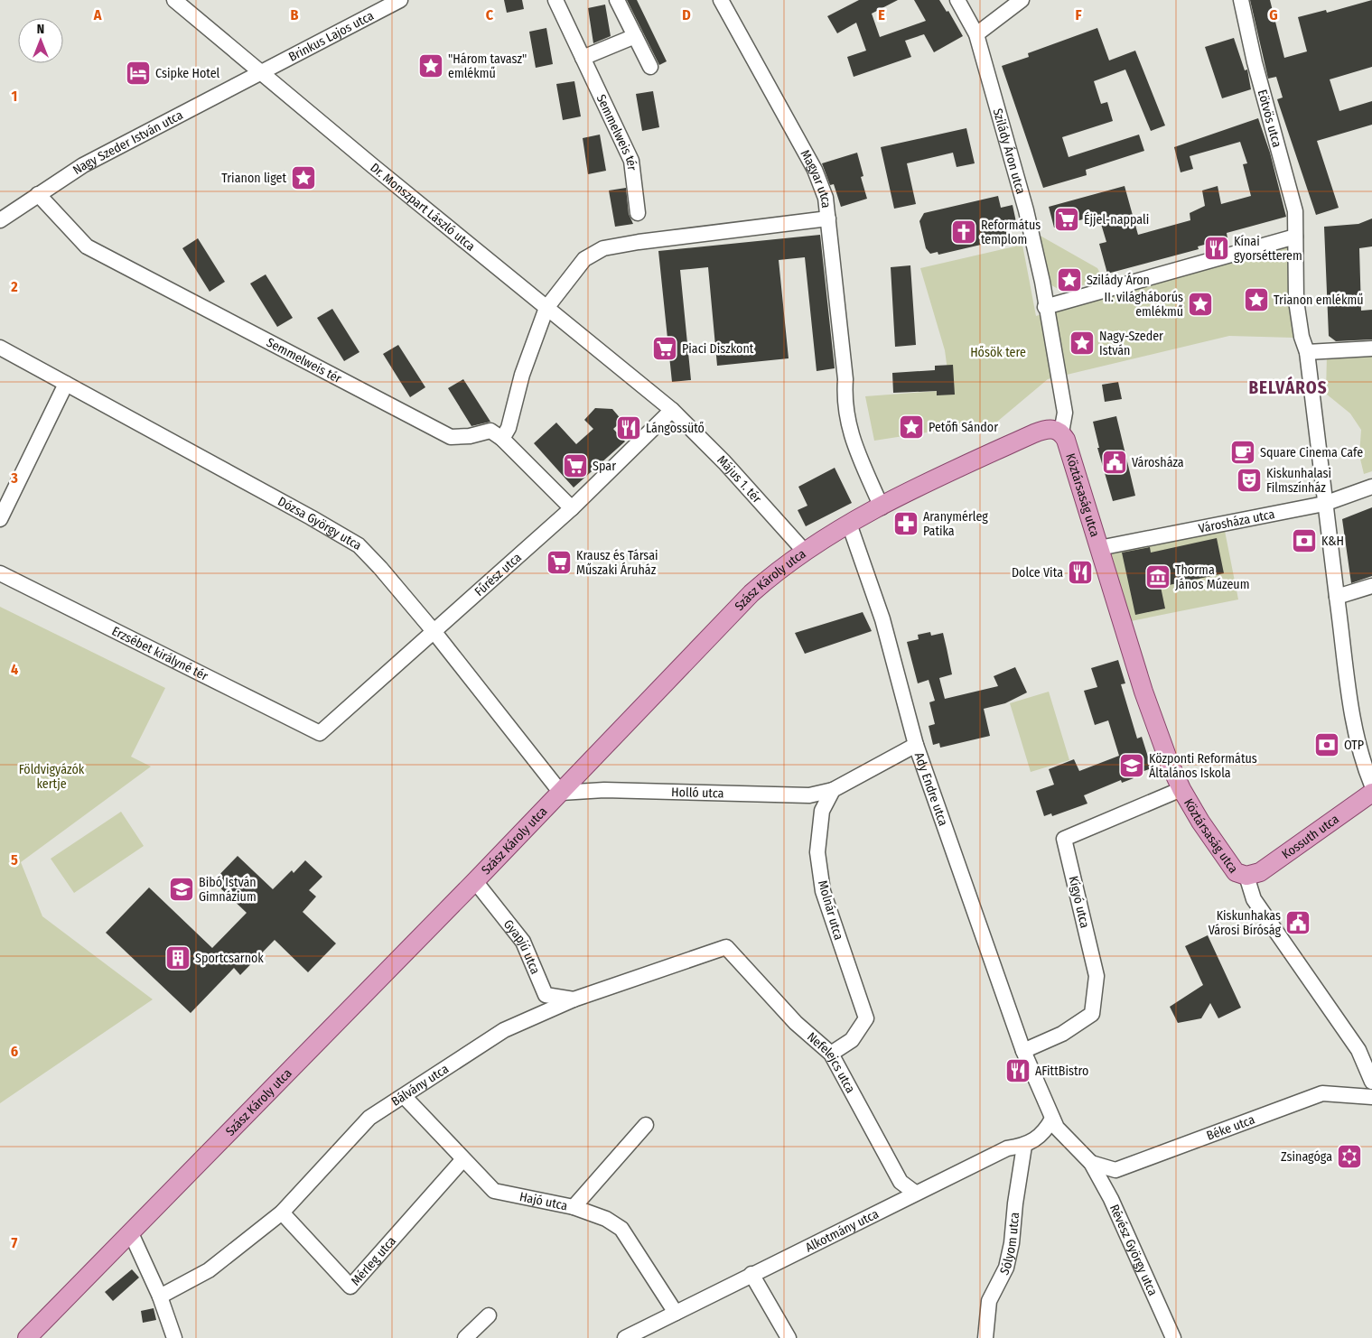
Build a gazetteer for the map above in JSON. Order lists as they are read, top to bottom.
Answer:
{
  "streets": {
    "main road": ["Köztársaság utca", "Szász Károly utca", "Kossuth utca"],
    "street": [
      "Brinkus Lajos utca",
      "Eötvös utca",
      "Semmelweis tér",
      "Nagy Szeder István utca",
      "Szilády Áron utca",
      "Magyar utca",
      "Dr. Monszpart László utca",
      "Május 1. tér",
      "Városháza utca",
      "Dózsa György utca",
      "Fűrész utca",
      "Erzsébet királyné tér",
      "Ady Endre utca",
      "Holló utca",
      "Kígyó utca",
      "Molnár utca",
      "Gyapjú utca",
      "Nefelejcs utca",
      "Bálvány utca",
      "Béke utca",
      "Hajó utca",
      "Alkotmány utca",
      "Sólyom utca",
      "Révész György utca",
      "Mérleg utca"
    ]
  },
  "crossings": [
    ["Brinkus Lajos utca", "Nagy Szeder István utca"],
    ["Brinkus Lajos utca", "Dr. Monszpart László utca"],
    ["Semmelweis tér", "Nagy Szeder István utca"],
    ["Semmelweis tér", "Fűrész utca"],
    ["Nagy Szeder István utca", "Dr. Monszpart László utca"],
    ["Magyar utca", "Szász Károly utca"],
    ["Dr. Monszpart László utca", "Május 1. tér"],
    ["Dr. Monszpart László utca", "Fűrész utca"],
    ["Május 1. tér", "Fűrész utca"],
    ["Május 1. tér", "Szász Károly utca"],
    ["Köztársaság utca", "Városháza utca"],
    ["Köztársaság utca", "Szász Károly utca"],
    ["Köztársaság utca", "Kossuth utca"],
    ["Köztársaság utca", "Kígyó utca"],
    ["Dózsa György utca", "Fűrész utca"],
    ["Dózsa György utca", "Szász Károly utca"],
    ["Dózsa György utca", "Holló utca"],
    ["Fűrész utca", "Erzsébet királyné tér"],
    ["Szász Károly utca", "Ady Endre utca"],
    ["Szász Károly utca", "Holló utca"],
    ["Szász Károly utca", "Gyapjú utca"],
    ["Ady Endre utca", "Kígyó utca"],
    ["Ady Endre utca", "Alkotmány utca"],
    ["Holló utca", "Molnár utca"],
    ["Molnár utca", "Nefelejcs utca"],
    ["Gyapjú utca", "Bálvány utca"],
    ["Nefelejcs utca", "Bálvány utca"],
    ["Nefelejcs utca", "Alkotmány utca"],
    ["Bálvány utca", "Hajó utca"],
    ["Bálvány utca", "Mérleg utca"],
    ["Béke utca", "Révész György utca"],
    ["Hajó utca", "Alkotmány utca"],
    ["Hajó utca", "Mérleg utca"],
    ["Alkotmány utca", "Sólyom utca"]
  ],
  "districts": ["BELVÁROS"],
  "parks": ["Hősök tere", "Földvigyázók kertje"],
  "places": {
    "place": [
      "\"Három tavasz\" emlékmű",
      "Trianon liget",
      "Szilády Áron",
      "Trianon emlékmű",
      "II. világháborús emlékmű",
      "Nagy-Szeder István",
      "Petőfi Sándor"
    ],
    "hotel": ["Csipke Hotel"],
    "supermarket": [
      "Éjjel-nappali",
      "Piaci Diszkont",
      "Spar",
      "Krausz és Társai Műszaki Áruház"
    ],
    "church": ["Református templom"],
    "restaurant": [
      "Kínai gyorsétterem",
      "Lángossütő",
      "Dolce Vita",
      "AFittBistro"
    ],
    "cafe": ["Square Cinema Cafe"],
    "public building": ["Városháza", "Kiskunhakas Városi Bíróság"],
    "theatre": ["Kiskunhalasi Filmszínház"],
    "pharmacy": ["Aranymérleg Patika"],
    "bank": ["K&H", "OTP"],
    "museum": ["Thorma János Múzeum"],
    "school or university": ["Központi Református Általános Iskola", "Bibó István Gimnázium"],
    "building": ["Sportcsarnok"],
    "synagogue": ["Zsinagóga"]
  },
  "north": "top",
  "grid": {
    "columns": [
      "A",
      "B",
      "C",
      "D",
      "E",
      "F",
      "G"
    ],
    "rows": [
      "1",
      "2",
      "3",
      "4",
      "5",
      "6",
      "7"
    ]
  }
}
